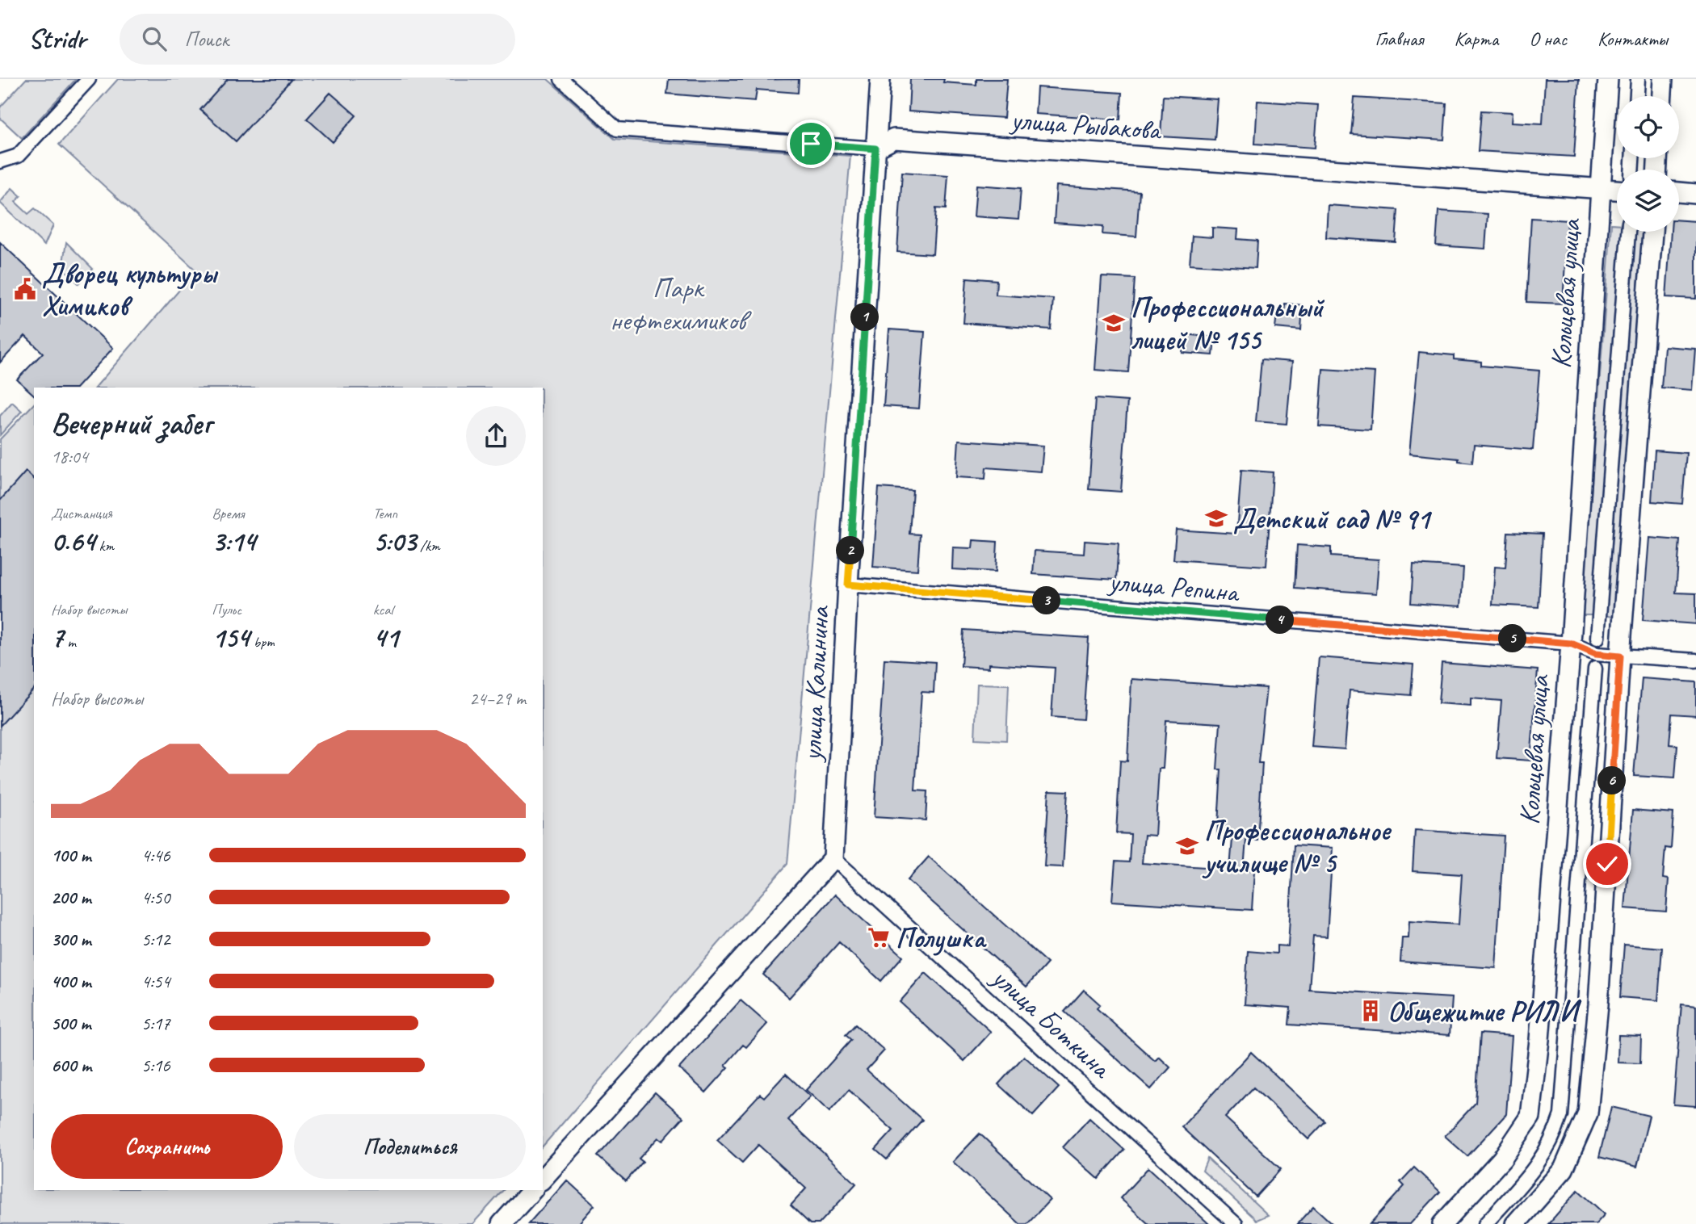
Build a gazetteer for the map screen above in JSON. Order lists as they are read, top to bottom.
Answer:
{
  "streets": {
    "main road": ["улица Рыбакова", "Кольцевая улица", "улица Калинина"],
    "street": ["улица Репина", "улица Боткина"]
  },
  "crossings": [
    ["улица Рыбакова", "Кольцевая улица"],
    ["улица Рыбакова", "улица Калинина"],
    ["Кольцевая улица", "улица Репина"],
    ["улица Репина", "улица Калинина"],
    ["улица Калинина", "улица Боткина"]
  ],
  "parks": ["Парк нефтехимиков"],
  "places": {
    "public building": ["Дворец культуры Химиков"],
    "school or university": ["Профессиональный лицей № 155", "Детский сад № 91", "Профессиональное училище № 5"],
    "supermarket": ["Полушка"],
    "building": ["Общежитие РИЛИ"]
  },
  "page": {
    "header": "Stridr",
    "search": "Поиск",
    "nav": [
      "Главная",
      "Карта",
      "О нас",
      "Контакты"
    ],
    "pins": [
      "1",
      "2",
      "3",
      "4",
      "5",
      "6"
    ],
    "heading": ["Вечерний забег", "18:04"],
    "stats": [
      ["Дистанция", "0.64 km"],
      ["Время", "3:14"],
      ["Темп", "5:03 /km"],
      ["Набор высоты", "7 m"],
      ["Пульс", "154 bpm"],
      ["kcal", "41"]
    ],
    "chart": ["Набор высоты", "24–29 m"],
    "list": [
      {
        "name": "100 m",
        "note": "4:46"
      },
      {
        "name": "200 m",
        "note": "4:50"
      },
      {
        "name": "300 m",
        "note": "5:12"
      },
      {
        "name": "400 m",
        "note": "4:54"
      },
      {
        "name": "500 m",
        "note": "5:17"
      },
      {
        "name": "600 m",
        "note": "5:16"
      }
    ],
    "buttons": ["Сохранить", "Поделиться"]
  }
}
